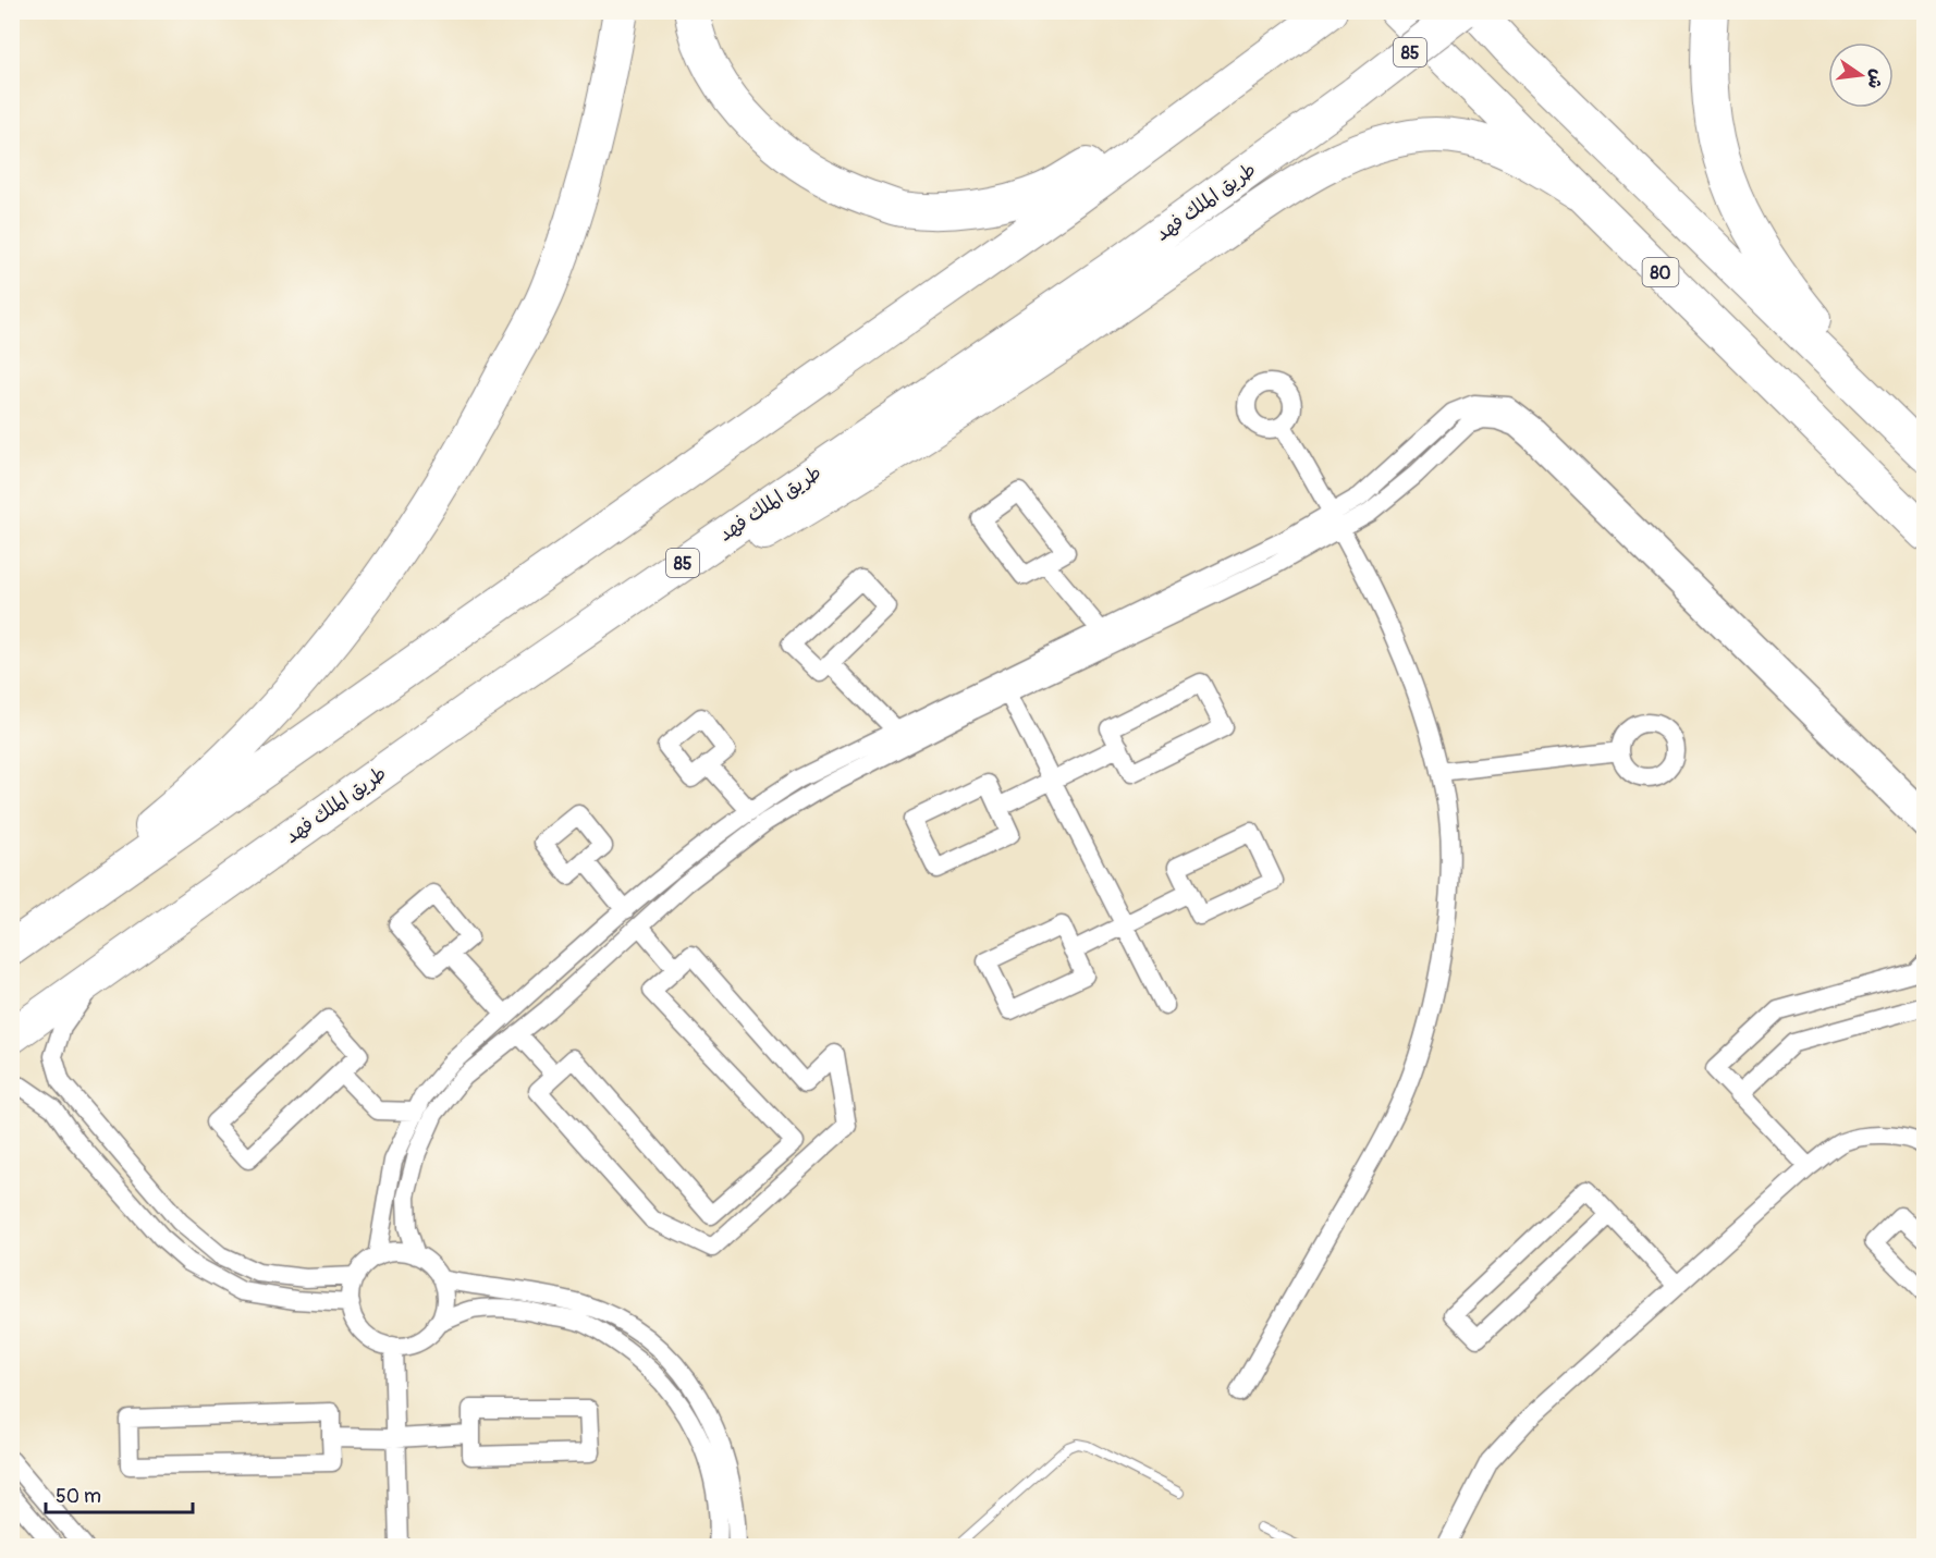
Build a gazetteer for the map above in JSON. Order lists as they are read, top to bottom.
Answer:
{
  "streets": {
    "highway": ["85", "طريق الملك فهد", "80"]
  },
  "scale_bar": "50 m",
  "north": "right"
}
